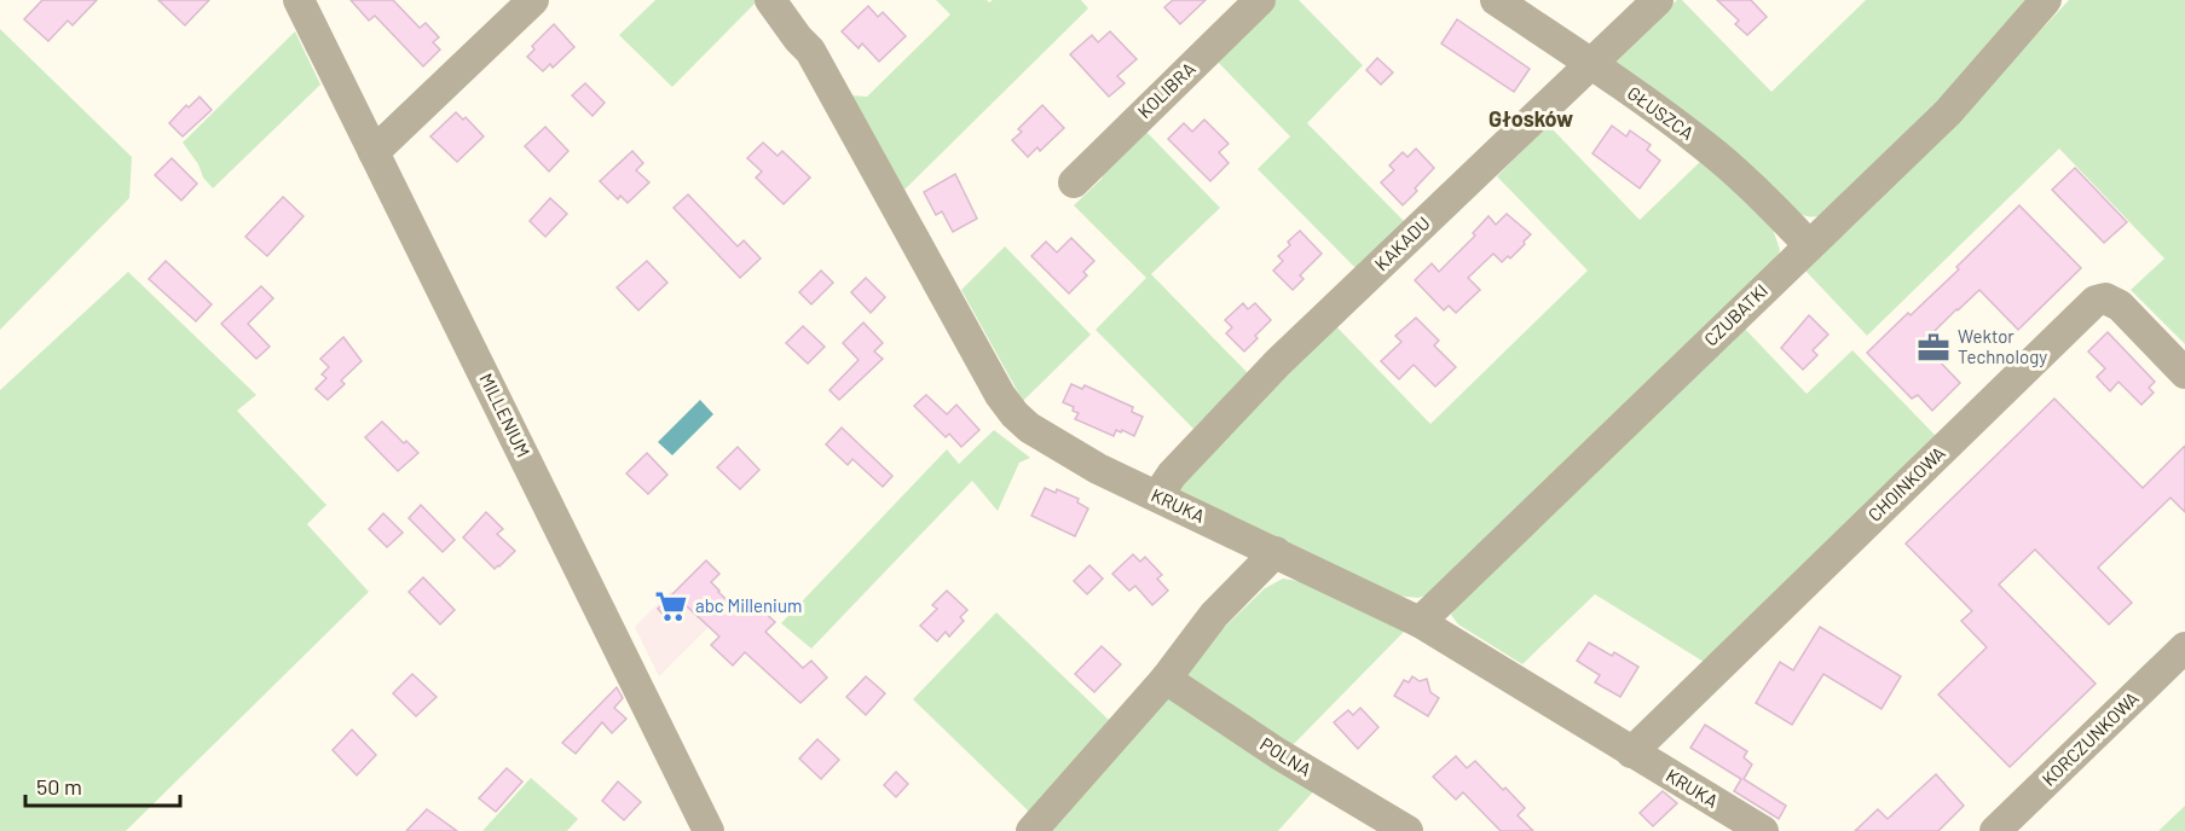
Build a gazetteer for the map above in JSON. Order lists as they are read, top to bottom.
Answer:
{
  "streets": {
    "street": [
      "KOLIBRA",
      "GŁUSZCA",
      "KAKADU",
      "CZUBATKI",
      "MILLENIUM",
      "CHOINKOWA",
      "KRUKA",
      "KORCZUNKOWA",
      "POLNA"
    ]
  },
  "crossings": [
    ["GŁUSZCA", "KAKADU"],
    ["GŁUSZCA", "CZUBATKI"],
    ["KAKADU", "KRUKA"],
    ["CZUBATKI", "KRUKA"],
    ["CHOINKOWA", "KRUKA"]
  ],
  "districts": ["Głosków"],
  "places": {
    "office": ["Wektor Technology"],
    "supermarket": ["abc Millenium"]
  },
  "scale_bar": "50 m"
}
